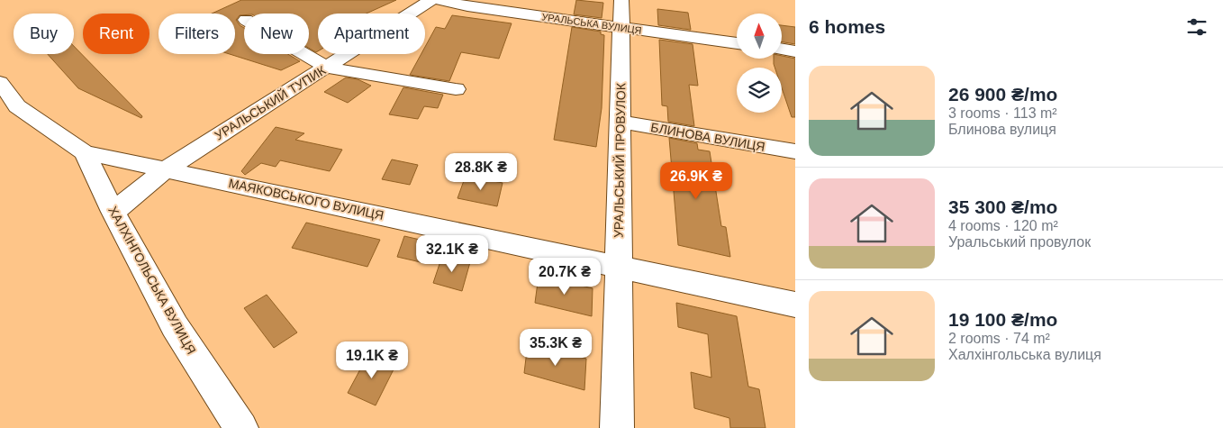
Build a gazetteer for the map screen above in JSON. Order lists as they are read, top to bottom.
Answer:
{
  "streets": {
    "street": [
      "УРАЛЬСЬКА ВУЛИЦЯ",
      "УРАЛЬСЬКИЙ ТУПИК",
      "БЛИНОВА ВУЛИЦЯ",
      "УРАЛЬСЬКИЙ ПРОВУЛОК",
      "МАЯКОВСЬКОГО ВУЛИЦЯ",
      "ХАЛХІНГОЛЬСЬКА ВУЛИЦЯ"
    ]
  },
  "crossings": [
    ["УРАЛЬСЬКА ВУЛИЦЯ", "УРАЛЬСЬКИЙ ПРОВУЛОК"],
    ["УРАЛЬСЬКИЙ ТУПИК", "МАЯКОВСЬКОГО ВУЛИЦЯ"],
    ["УРАЛЬСЬКИЙ ТУПИК", "ХАЛХІНГОЛЬСЬКА ВУЛИЦЯ"],
    ["БЛИНОВА ВУЛИЦЯ", "УРАЛЬСЬКИЙ ПРОВУЛОК"],
    ["УРАЛЬСЬКИЙ ПРОВУЛОК", "МАЯКОВСЬКОГО ВУЛИЦЯ"],
    ["МАЯКОВСЬКОГО ВУЛИЦЯ", "ХАЛХІНГОЛЬСЬКА ВУЛИЦЯ"]
  ],
  "north": "top",
  "page": {
    "heading": "6 homes",
    "chip": [
      "Buy",
      "Rent",
      "Filters",
      "New",
      "Apartment"
    ],
    "list": [
      {
        "name": "26 900 ₴/mo",
        "note": "3 rooms · 113 m² · Блинова вулиця"
      },
      {
        "name": "35 300 ₴/mo",
        "note": "4 rooms · 120 m² · Уральський провулок"
      },
      {
        "name": "19 100 ₴/mo",
        "note": "2 rooms · 74 m² · Халхінгольська вулиця"
      }
    ],
    "price": [
      "28.8K ₴",
      "26.9K ₴",
      "32.1K ₴",
      "20.7K ₴",
      "35.3K ₴",
      "19.1K ₴"
    ]
  }
}
